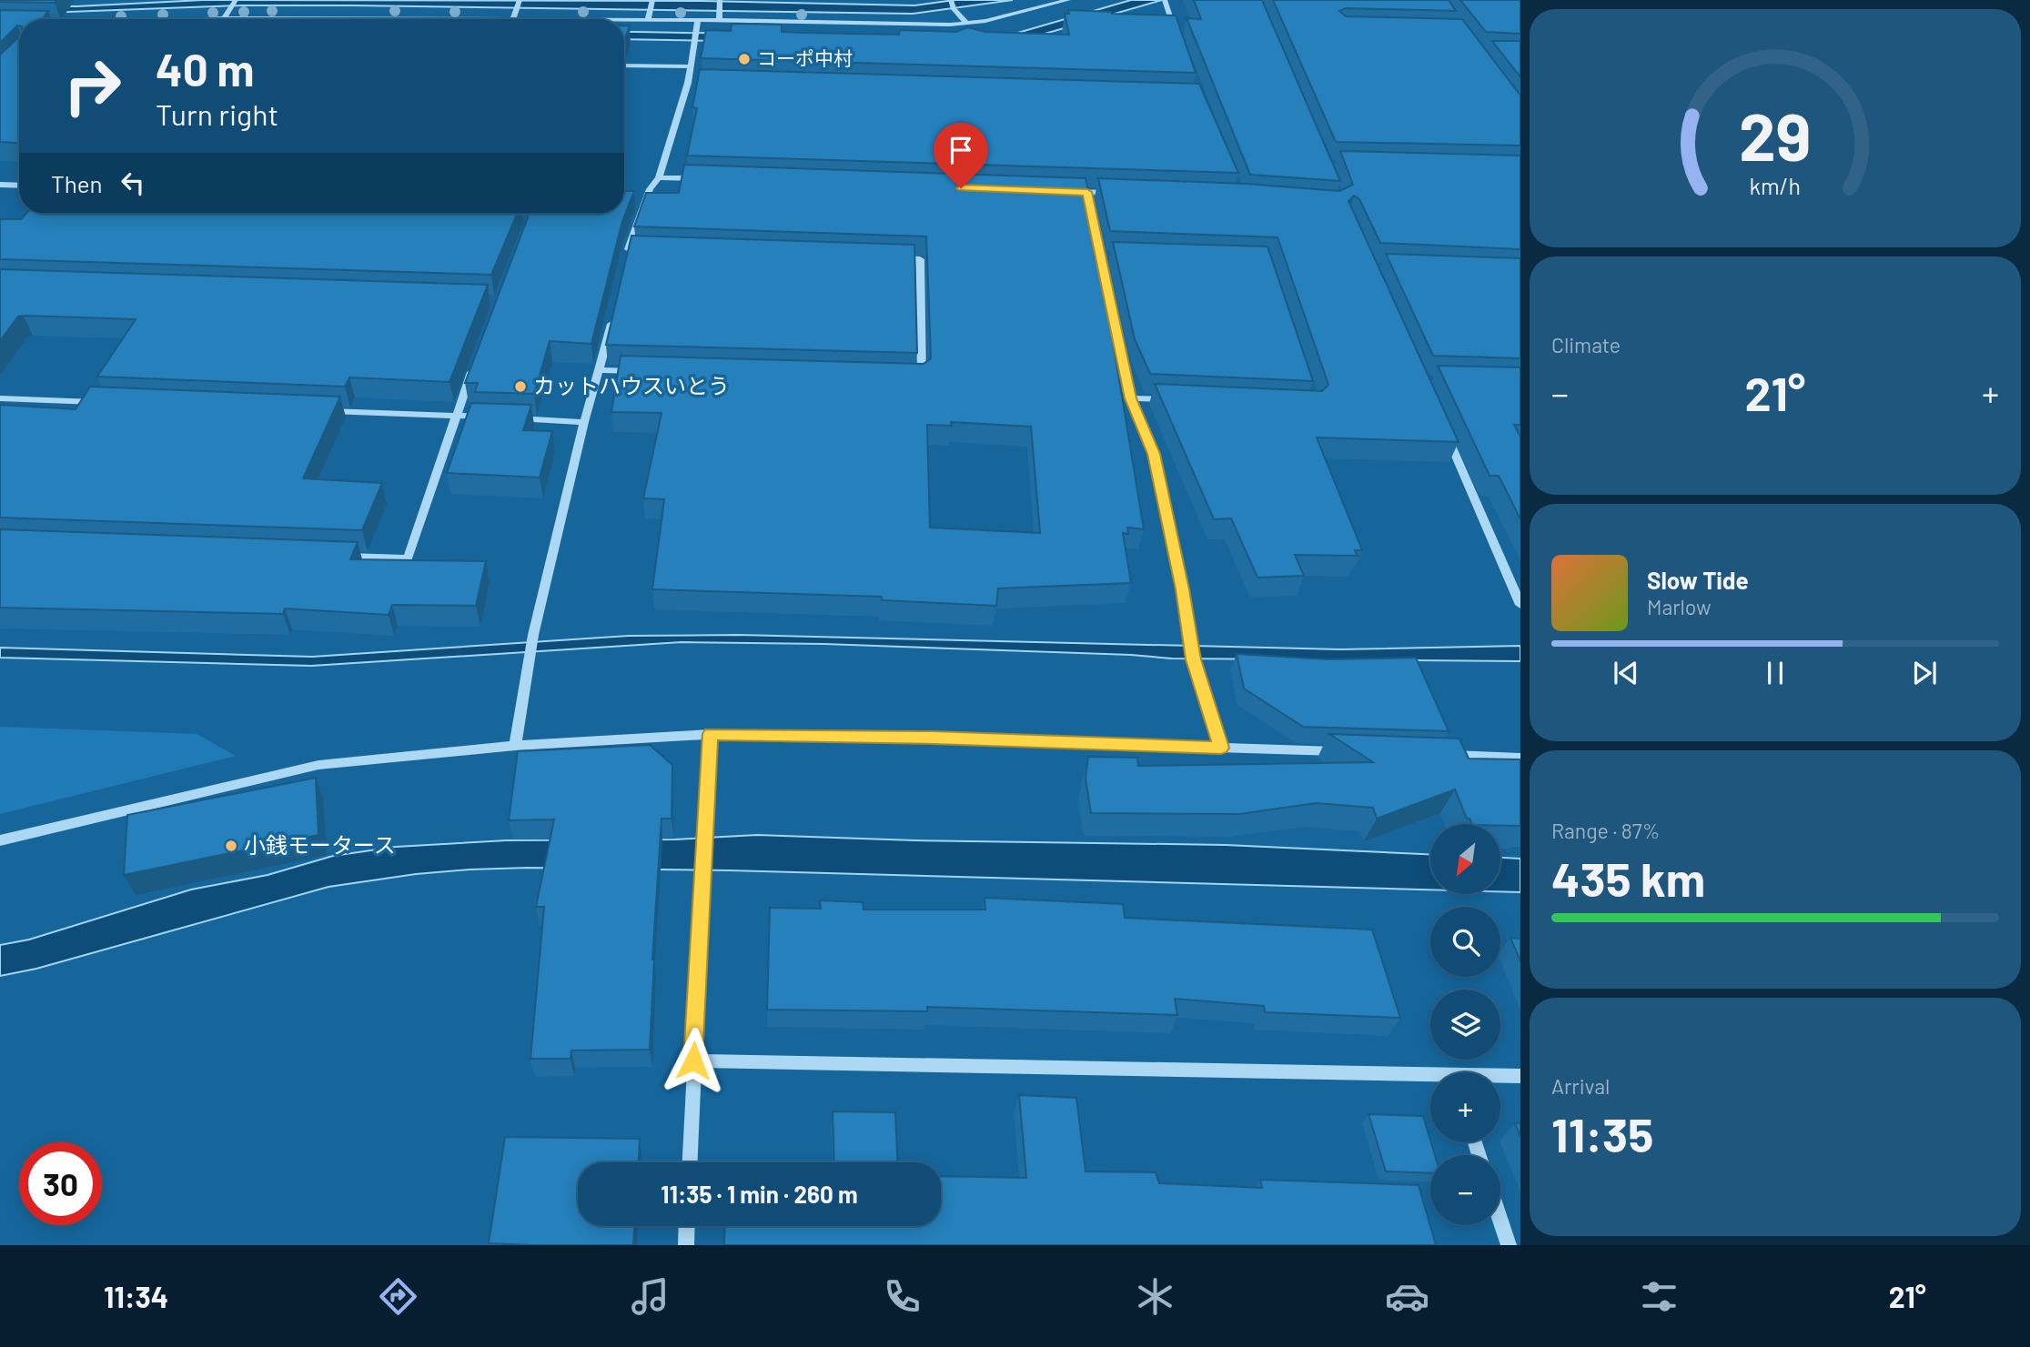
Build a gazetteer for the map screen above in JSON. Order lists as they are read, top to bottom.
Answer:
{
  "places": ["コーポ中村", "カットハウスいとう", "小銭モータース"],
  "north": "bottom left",
  "page": {
    "turn": ["40 m", "Turn right"],
    "then": "Then",
    "tile": [
      "Climate",
      ["Range · 87%", "435 km"],
      ["Arrival", "11:35"]
    ],
    "heat": ["−", "21°", "+"],
    "song": ["Slow Tide", "Marlow"],
    "map_buttons": ["+", "−"],
    "limit": "30",
    "trip": "11:35 · 1 min · 260 m",
    "tabs": ["11:34", "21°"],
    "gauge": ["29", "km/h"]
  }
}
